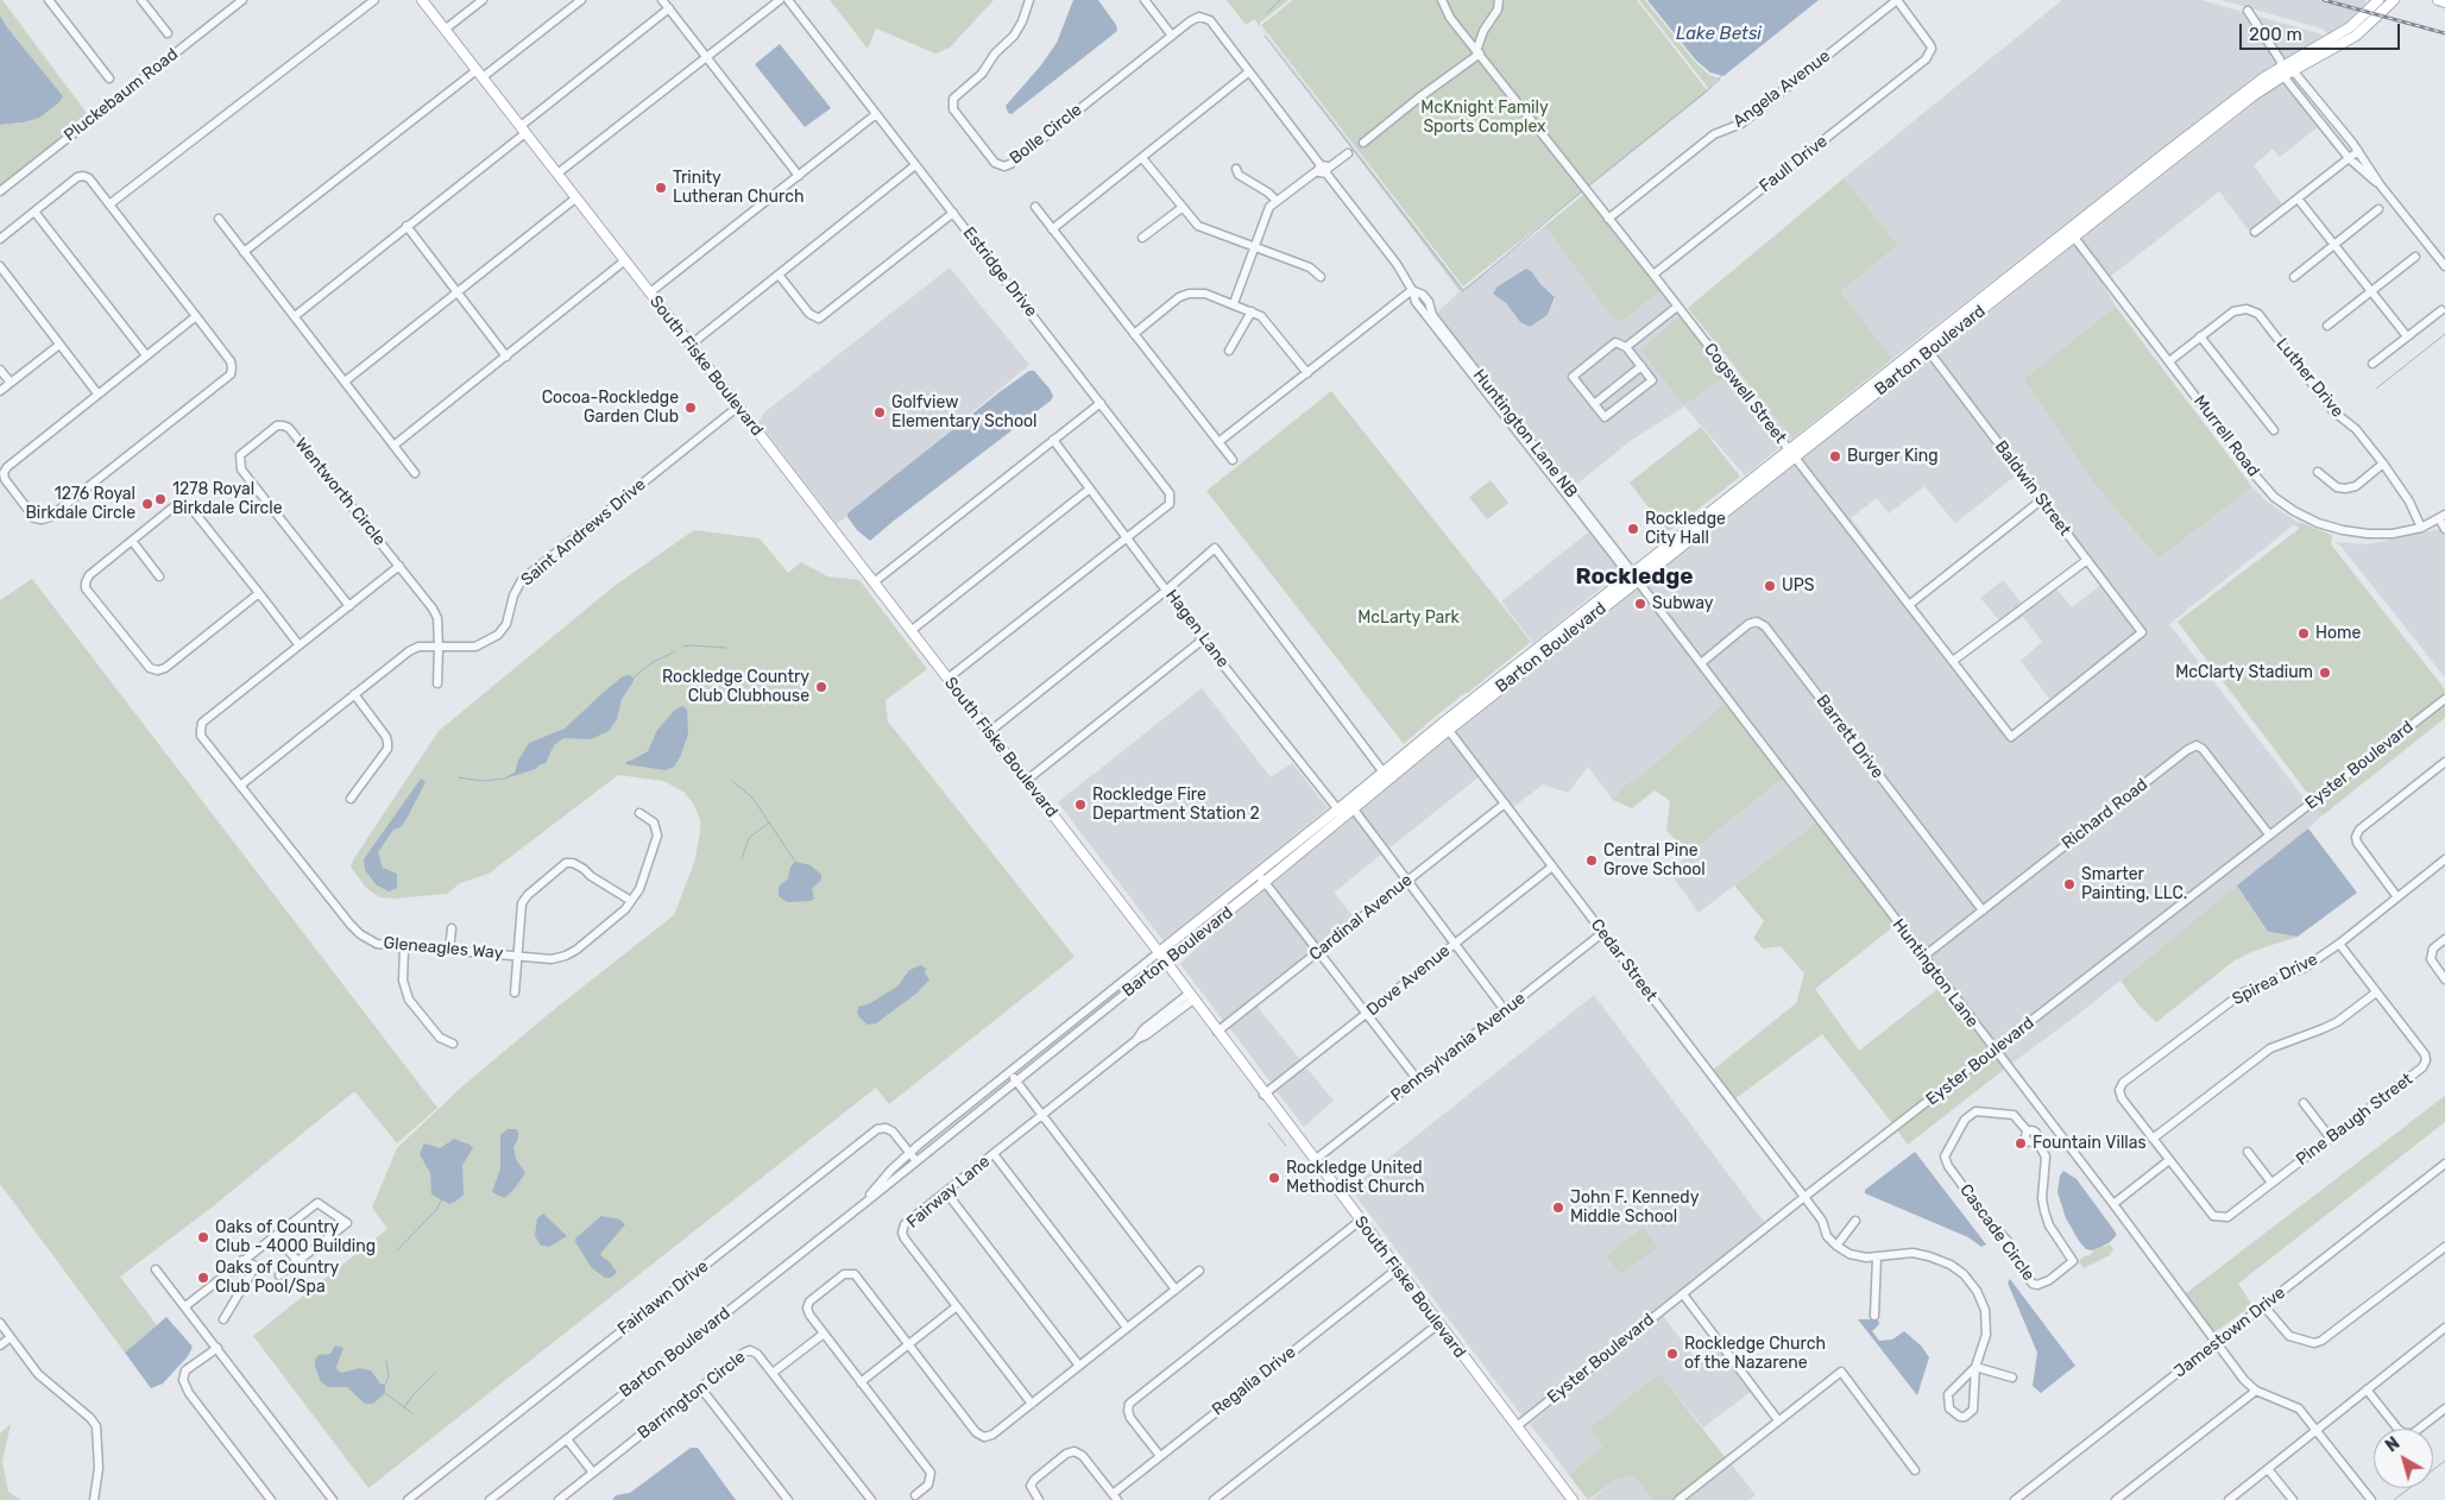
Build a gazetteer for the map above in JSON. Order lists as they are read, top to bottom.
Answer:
{
  "streets": {
    "main road": ["Barton Boulevard", "South Fiske Boulevard"],
    "street": [
      "Angela Avenue",
      "Pluckebaum Road",
      "Bolle Circle",
      "Faull Drive",
      "Estridge Drive",
      "Luther Drive",
      "Cogswell Street",
      "Huntington Lane NB",
      "Murrell Road",
      "Baldwin Street",
      "Wentworth Circle",
      "Saint Andrews Drive",
      "Hagen Lane",
      "Barrett Drive",
      "Eyster Boulevard",
      "Richard Road",
      "Cardinal Avenue",
      "Gleneagles Way",
      "Cedar Street",
      "Huntington Lane",
      "Spirea Drive",
      "Dove Avenue",
      "Pennsylvania Avenue",
      "Pine Baugh Street",
      "Fairway Lane",
      "Cascade Circle",
      "Fairlawn Drive",
      "Jamestown Drive",
      "Regalia Drive",
      "Barrington Circle"
    ]
  },
  "crossings": [
    ["Angela Avenue", "Faull Drive"],
    ["Angela Avenue", "Cogswell Street"],
    ["Faull Drive", "Cogswell Street"],
    ["Estridge Drive", "Hagen Lane"],
    ["Barton Boulevard", "South Fiske Boulevard"],
    ["Barton Boulevard", "Cogswell Street"],
    ["Barton Boulevard", "Huntington Lane NB"],
    ["Barton Boulevard", "Murrell Road"],
    ["Barton Boulevard", "Baldwin Street"],
    ["Barton Boulevard", "Hagen Lane"],
    ["Barton Boulevard", "Cedar Street"],
    ["Barton Boulevard", "Huntington Lane"],
    ["Barton Boulevard", "Fairlawn Drive"],
    ["South Fiske Boulevard", "Saint Andrews Drive"],
    ["South Fiske Boulevard", "Eyster Boulevard"],
    ["South Fiske Boulevard", "Cardinal Avenue"],
    ["South Fiske Boulevard", "Dove Avenue"],
    ["South Fiske Boulevard", "Pennsylvania Avenue"],
    ["South Fiske Boulevard", "Fairway Lane"],
    ["South Fiske Boulevard", "Regalia Drive"],
    ["Luther Drive", "Murrell Road"],
    ["Cogswell Street", "Baldwin Street"],
    ["Huntington Lane NB", "Huntington Lane"],
    ["Wentworth Circle", "Saint Andrews Drive"],
    ["Saint Andrews Drive", "Gleneagles Way"],
    ["Barrett Drive", "Richard Road"],
    ["Barrett Drive", "Huntington Lane"],
    ["Eyster Boulevard", "Richard Road"],
    ["Eyster Boulevard", "Cedar Street"],
    ["Eyster Boulevard", "Huntington Lane"],
    ["Richard Road", "Huntington Lane"],
    ["Cardinal Avenue", "Cedar Street"],
    ["Cedar Street", "Dove Avenue"],
    ["Cedar Street", "Pennsylvania Avenue"],
    ["Huntington Lane", "Jamestown Drive"],
    ["Spirea Drive", "Pine Baugh Street"]
  ],
  "districts": ["Rockledge"],
  "water": ["Lake Betsi"],
  "parks": ["McKnight Family Sports Complex", "McLarty Park"],
  "places": [
    "Trinity Lutheran Church",
    "Cocoa-Rockledge Garden Club",
    "Golfview Elementary School",
    "Burger King",
    "1278 Royal Birkdale Circle",
    "1276 Royal Birkdale Circle",
    "Rockledge City Hall",
    "UPS",
    "Subway",
    "Home",
    "McClarty Stadium",
    "Rockledge Country Club Clubhouse",
    "Rockledge Fire Department Station 2",
    "Central Pine Grove School",
    "Smarter Painting, LLC.",
    "Fountain Villas",
    "Rockledge United Methodist Church",
    "John F. Kennedy Middle School",
    "Oaks of Country Club - 4000 Building",
    "Oaks of Country Club Pool/Spa",
    "Rockledge Church of the Nazarene"
  ],
  "scale_bar": "200 m",
  "north": "top left"
}
